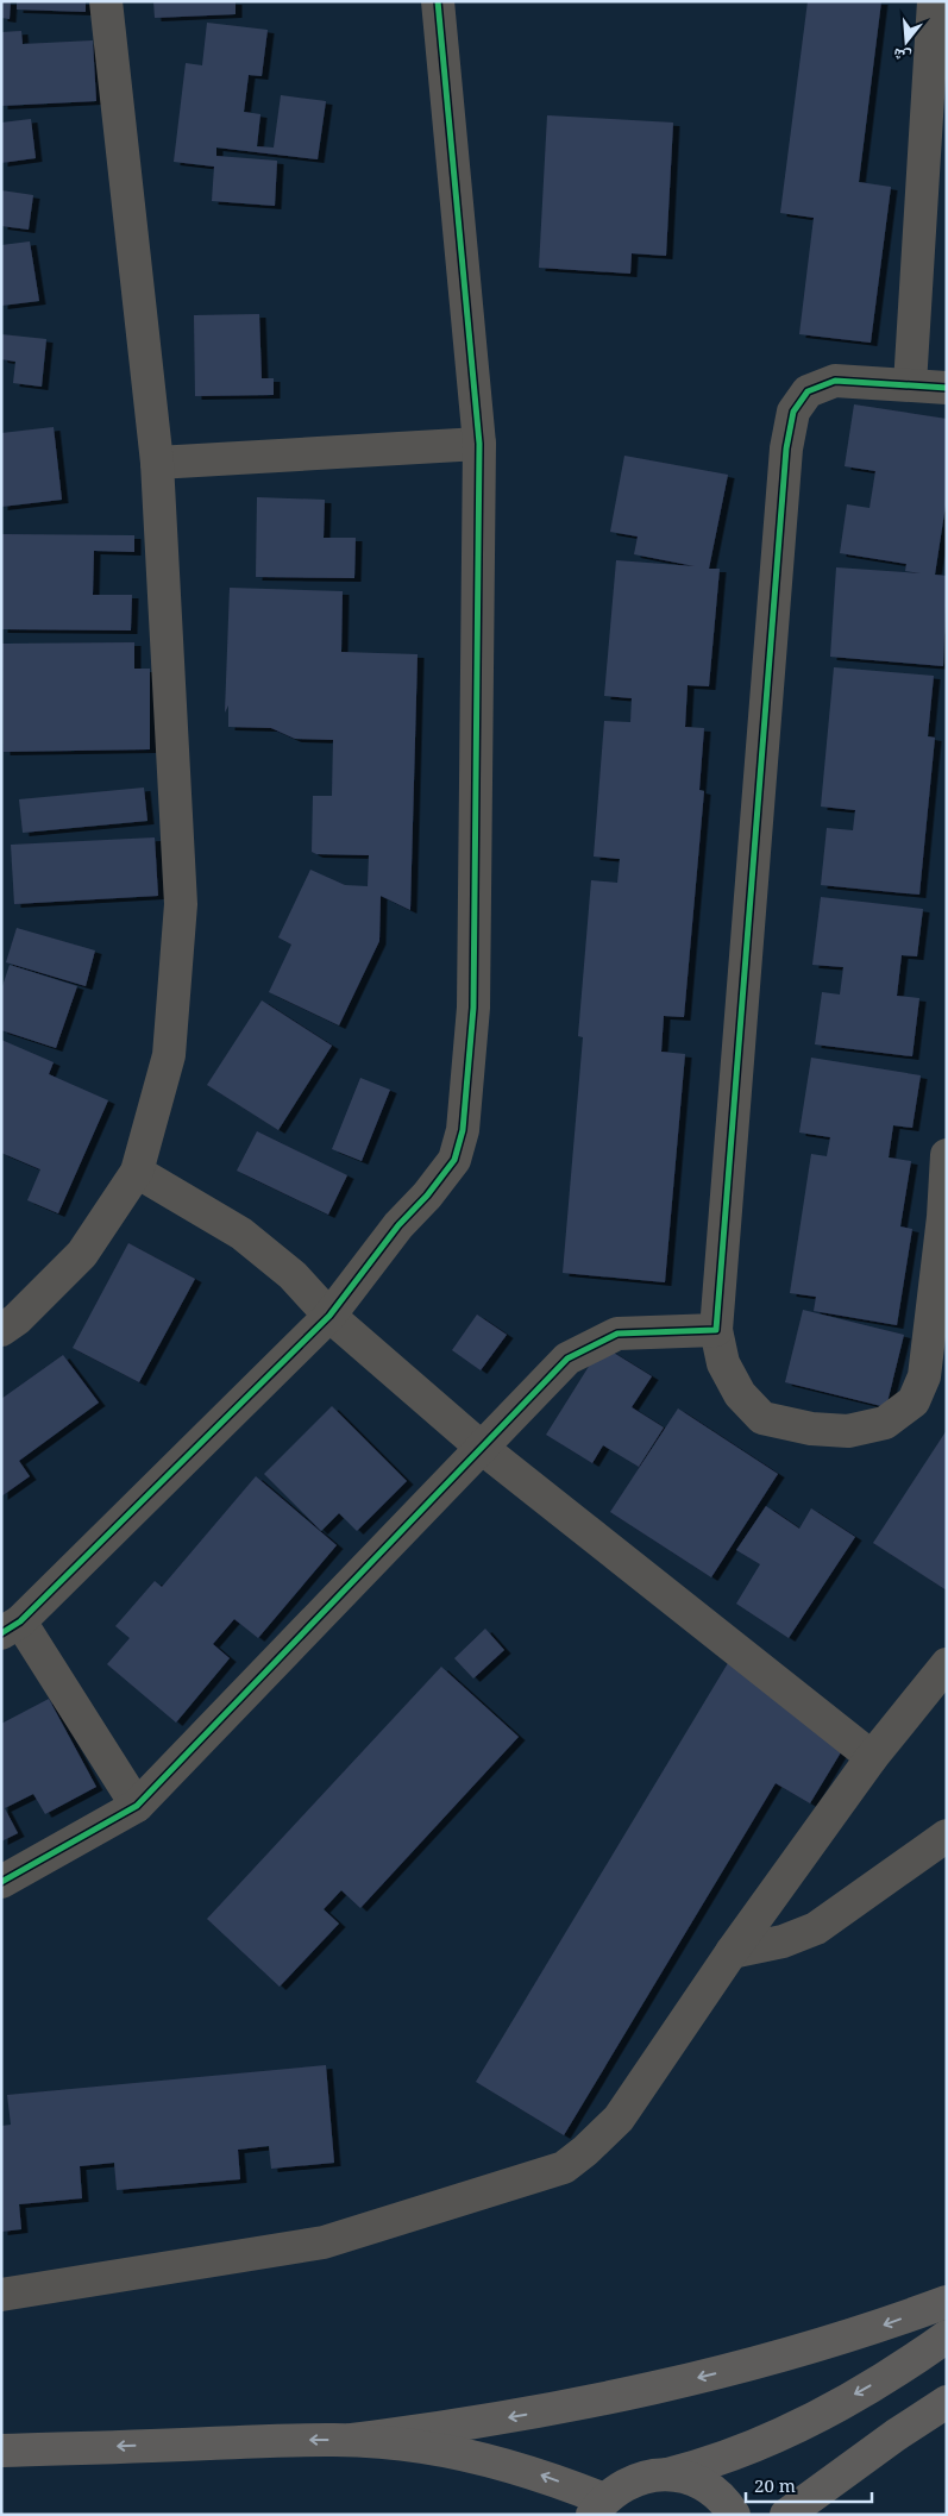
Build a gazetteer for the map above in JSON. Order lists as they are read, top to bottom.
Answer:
{
  "scale_bar": "20 m",
  "north": "bottom"
}
